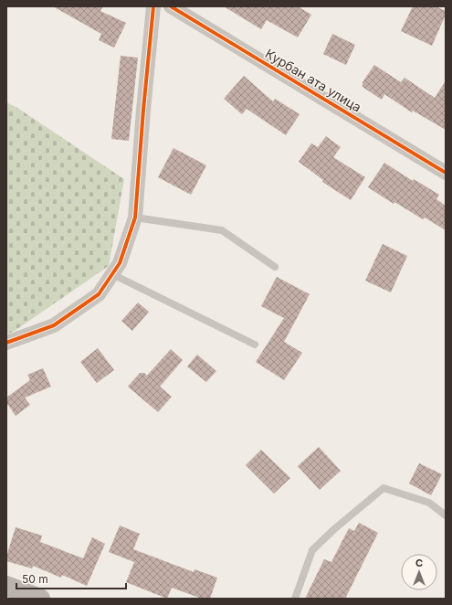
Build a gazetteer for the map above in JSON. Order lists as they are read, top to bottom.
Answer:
{
  "streets": {
    "street": ["Курбан ата улица"]
  },
  "scale_bar": "50 m",
  "north": "top"
}
